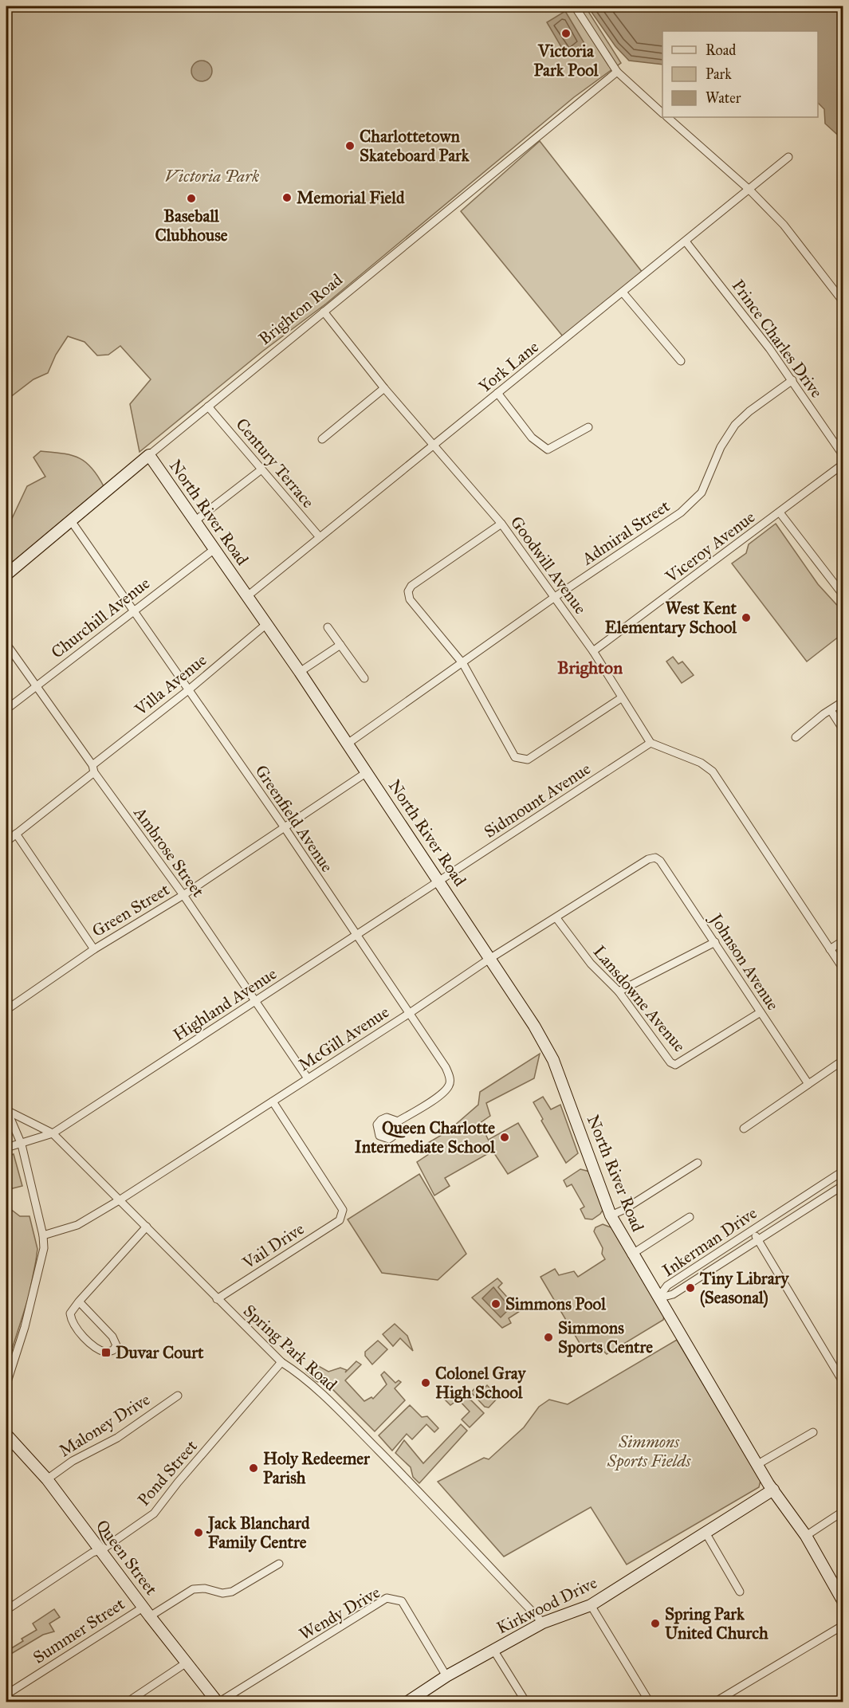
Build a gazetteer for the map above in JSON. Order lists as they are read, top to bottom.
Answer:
{
  "streets": {
    "main road": [
      "Brighton Road",
      "North River Road",
      "Queen Street",
      "Kirkwood Drive"
    ],
    "street": [
      "Prince Charles Drive",
      "York Lane",
      "Century Terrace",
      "Admiral Street",
      "Viceroy Avenue",
      "Goodwill Avenue",
      "Churchill Avenue",
      "Villa Avenue",
      "Sidmount Avenue",
      "Greenfield Avenue",
      "Ambrose Street",
      "Green Street",
      "Johnson Avenue",
      "Lansdowne Avenue",
      "Highland Avenue",
      "McGill Avenue",
      "Inkerman Drive",
      "Vail Drive",
      "Spring Park Road",
      "Maloney Drive",
      "Pond Street",
      "Wendy Drive",
      "Summer Street"
    ]
  },
  "crossings": [
    ["Brighton Road", "Century Terrace"],
    ["Brighton Road", "North River Road"],
    ["Brighton Road", "Goodwill Avenue"],
    ["Brighton Road", "Greenfield Avenue"],
    ["Prince Charles Drive", "York Lane"],
    ["Prince Charles Drive", "Admiral Street"],
    ["York Lane", "Century Terrace"],
    ["York Lane", "North River Road"],
    ["York Lane", "Goodwill Avenue"],
    ["North River Road", "Admiral Street"],
    ["North River Road", "Churchill Avenue"],
    ["North River Road", "Villa Avenue"],
    ["North River Road", "Sidmount Avenue"],
    ["North River Road", "Green Street"],
    ["North River Road", "Highland Avenue"],
    ["North River Road", "McGill Avenue"],
    ["North River Road", "Inkerman Drive"],
    ["North River Road", "Kirkwood Drive"],
    ["Admiral Street", "Goodwill Avenue"],
    ["Viceroy Avenue", "Goodwill Avenue"],
    ["Goodwill Avenue", "Sidmount Avenue"],
    ["Churchill Avenue", "Greenfield Avenue"],
    ["Churchill Avenue", "Ambrose Street"],
    ["Villa Avenue", "Greenfield Avenue"],
    ["Villa Avenue", "Ambrose Street"],
    ["Sidmount Avenue", "Highland Avenue"],
    ["Greenfield Avenue", "Green Street"],
    ["Greenfield Avenue", "Highland Avenue"],
    ["Greenfield Avenue", "McGill Avenue"],
    ["Ambrose Street", "Green Street"],
    ["Ambrose Street", "Highland Avenue"],
    ["Ambrose Street", "McGill Avenue"],
    ["Johnson Avenue", "Lansdowne Avenue"],
    ["Johnson Avenue", "McGill Avenue"],
    ["Lansdowne Avenue", "McGill Avenue"],
    ["Highland Avenue", "Spring Park Road"],
    ["McGill Avenue", "Vail Drive"],
    ["McGill Avenue", "Spring Park Road"],
    ["Vail Drive", "Spring Park Road"],
    ["Spring Park Road", "Pond Street"],
    ["Spring Park Road", "Kirkwood Drive"],
    ["Maloney Drive", "Queen Street"],
    ["Pond Street", "Queen Street"],
    ["Queen Street", "Wendy Drive"],
    ["Queen Street", "Summer Street"],
    ["Kirkwood Drive", "Wendy Drive"]
  ],
  "districts": ["Brighton"],
  "parks": ["Victoria Park", "Simmons Sports Fields"],
  "places": {
    "other": [
      "Victoria Park Pool",
      "Charlottetown Skateboard Park",
      "Memorial Field",
      "Baseball Clubhouse",
      "West Kent Elementary School",
      "Queen Charlotte Intermediate School",
      "Tiny Library (Seasonal)",
      "Simmons Pool",
      "Simmons Sports Centre",
      "Colonel Gray High School",
      "Holy Redeemer Parish",
      "Jack Blanchard Family Centre",
      "Spring Park United Church"
    ],
    "transit": ["Duvar Court"]
  },
  "legend": ["Road", "Park", "Water"]
}
